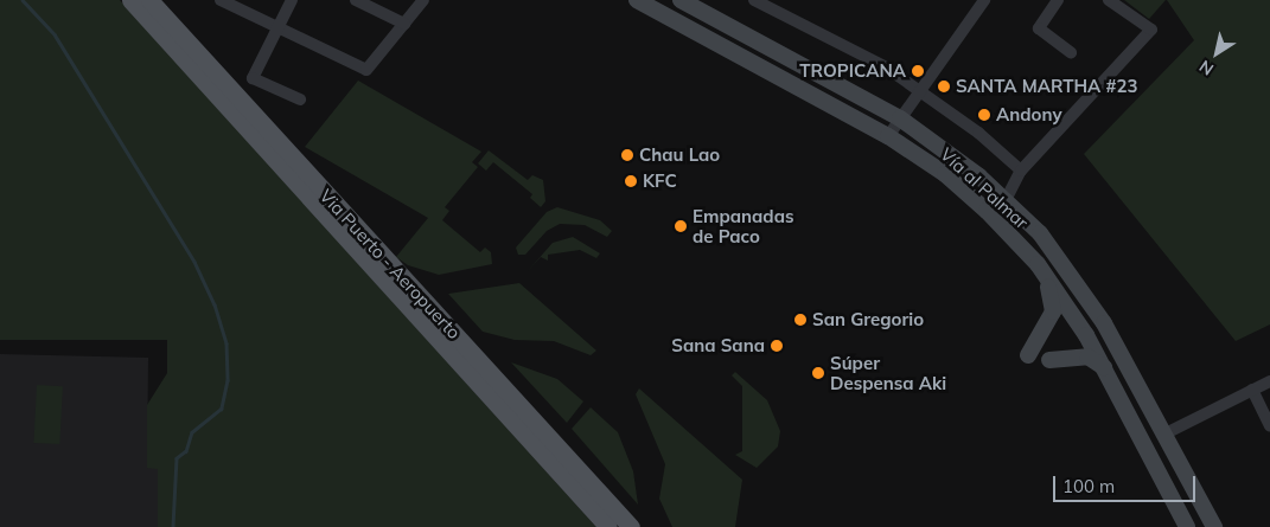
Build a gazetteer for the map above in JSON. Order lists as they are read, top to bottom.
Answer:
{
  "streets": {
    "main road": ["Vía al Palmar", "Via Puerto - Aeropuerto"]
  },
  "places": [
    "TROPICANA",
    "SANTA MARTHA #23",
    "Andony",
    "Chau Lao",
    "KFC",
    "Empanadas de Paco",
    "San Gregorio",
    "Sana Sana",
    "Súper Despensa Aki"
  ],
  "scale_bar": "100 m",
  "north": "bottom left"
}
